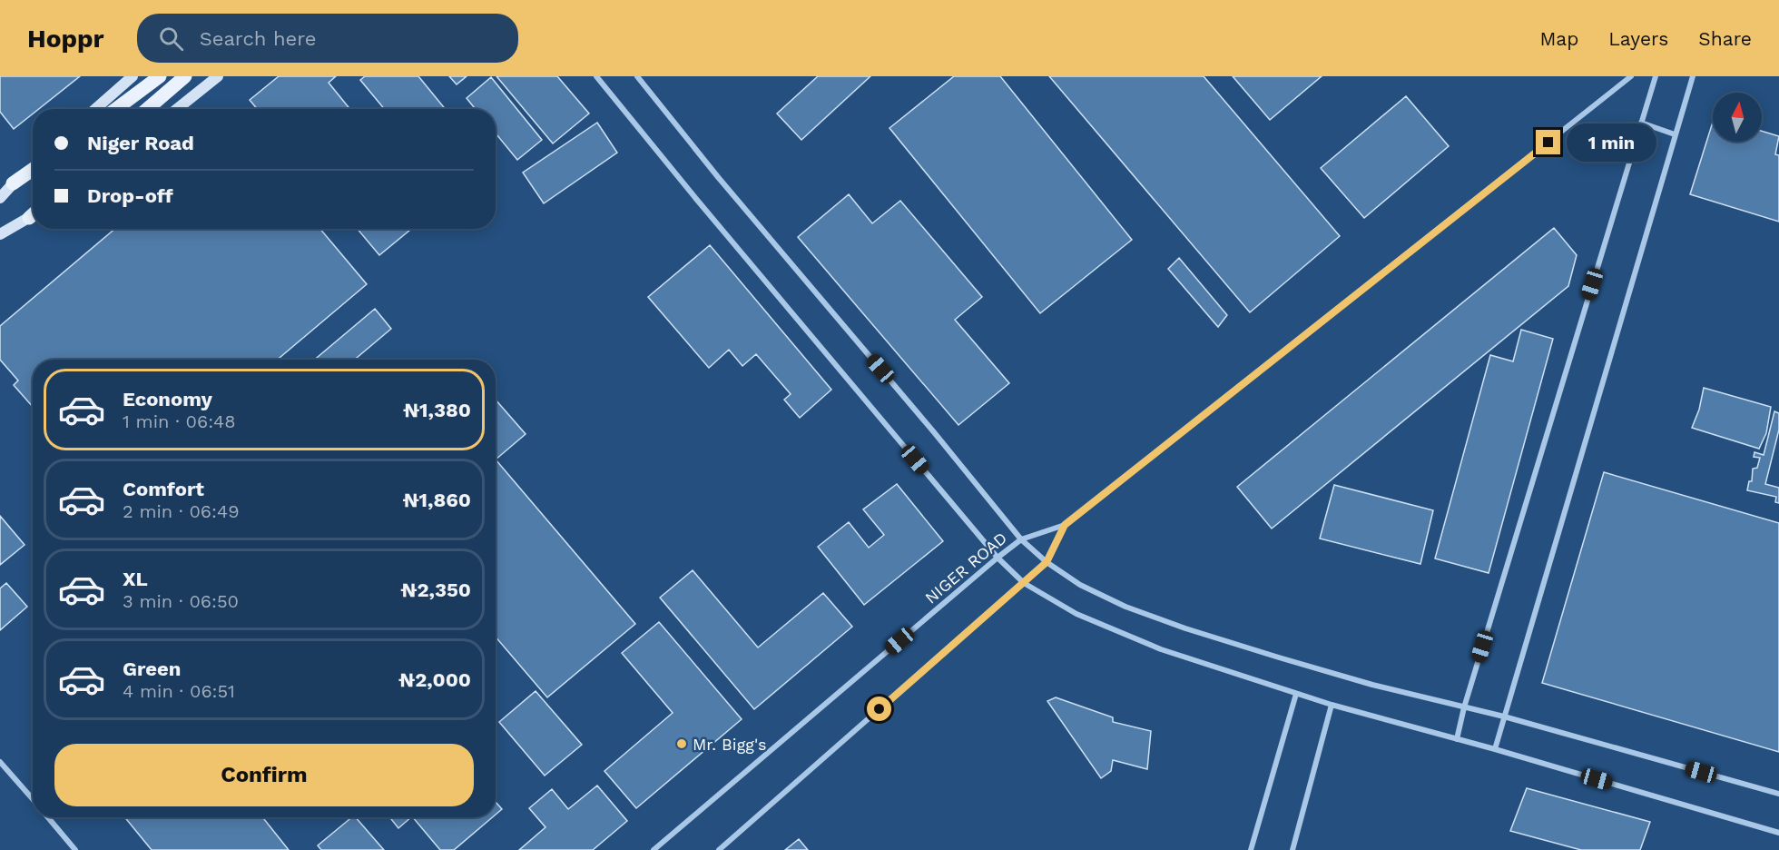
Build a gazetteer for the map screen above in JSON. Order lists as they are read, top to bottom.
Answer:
{
  "streets": {
    "street": ["NIGER ROAD"]
  },
  "places": ["Mr. Bigg's"],
  "north": "top",
  "page": {
    "header": "Hoppr",
    "search": "Search here",
    "nav": ["Map", "Layers", "Share"],
    "banner": ["Niger Road", "Drop-off"],
    "bubble": "1 min",
    "list": [
      {
        "name": "Economy",
        "note": "1 min · 06:48",
        "value": "₦1,380"
      },
      {
        "name": "Comfort",
        "note": "2 min · 06:49",
        "value": "₦1,860"
      },
      {
        "name": "XL",
        "note": "3 min · 06:50",
        "value": "₦2,350"
      },
      {
        "name": "Green",
        "note": "4 min · 06:51",
        "value": "₦2,000"
      }
    ],
    "buttons": "Confirm"
  }
}
